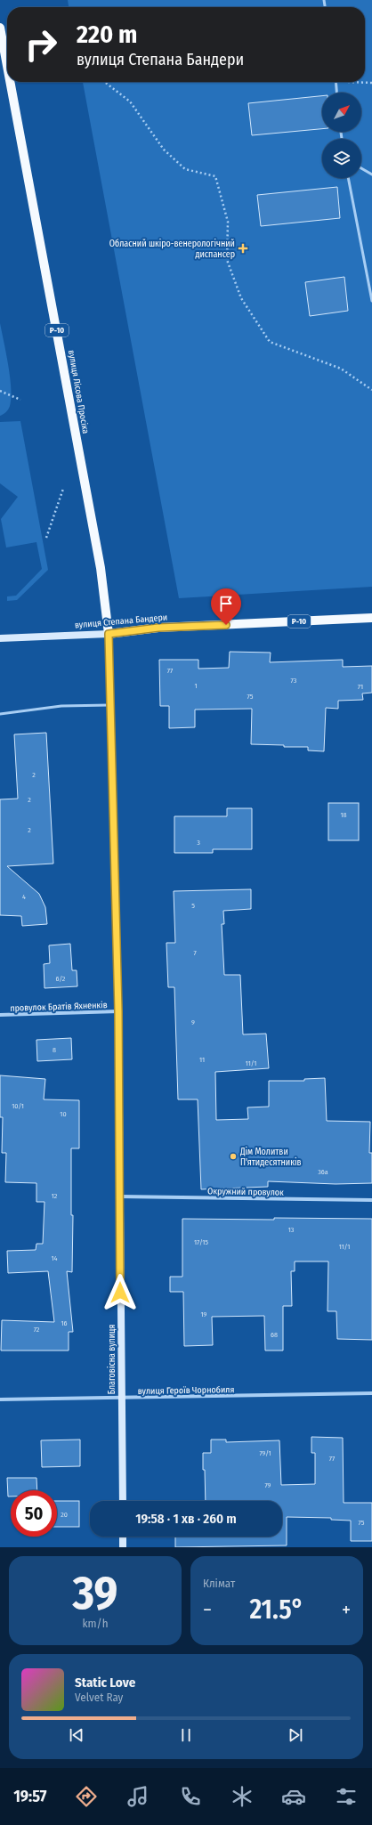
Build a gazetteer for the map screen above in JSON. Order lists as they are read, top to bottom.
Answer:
{
  "streets": {
    "main road": [
      "Р-10",
      "вулиця Лісова Просіка",
      "вулиця Степана Бандери",
      "Благовісна вулиця"
    ],
    "street": ["провулок Братів Яхненків", "Окружний провулок", "вулиця Героїв Чорнобиля"]
  },
  "crossings": [
    ["вулиця Лісова Просіка", "вулиця Степана Бандери"],
    ["вулиця Лісова Просіка", "Благовісна вулиця"],
    ["вулиця Степана Бандери", "Благовісна вулиця"],
    ["провулок Братів Яхненків", "Благовісна вулиця"],
    ["Окружний провулок", "Благовісна вулиця"],
    ["Благовісна вулиця", "вулиця Героїв Чорнобиля"]
  ],
  "places": {
    "health": ["Обласний шкіро-венерологічний диспансер"],
    "other": ["Дім Молитви П'ятидесятників"]
  },
  "house_numbers": [
    "77",
    "73",
    "1",
    "71",
    "75",
    "2",
    "2",
    "18",
    "2",
    "3",
    "4",
    "5",
    "7",
    "6/2",
    "9",
    "8",
    "11",
    "11/1",
    "10/1",
    "10",
    "36а",
    "12",
    "13",
    "17/15",
    "11/1",
    "14",
    "19",
    "16",
    "72",
    "68",
    "79/1",
    "77",
    "79",
    "20",
    "75"
  ],
  "north": "top right",
  "page": {
    "turn": ["220 m", "вулиця Степана Бандери"],
    "limit": "50",
    "trip": "19:58 · 1 хв · 260 m",
    "tile": [
      ["39", "km/h"],
      "Клімат"
    ],
    "heat": ["−", "21.5°", "+"],
    "song": ["Static Love", "Velvet Ray"],
    "tabs": "19:57"
  }
}
